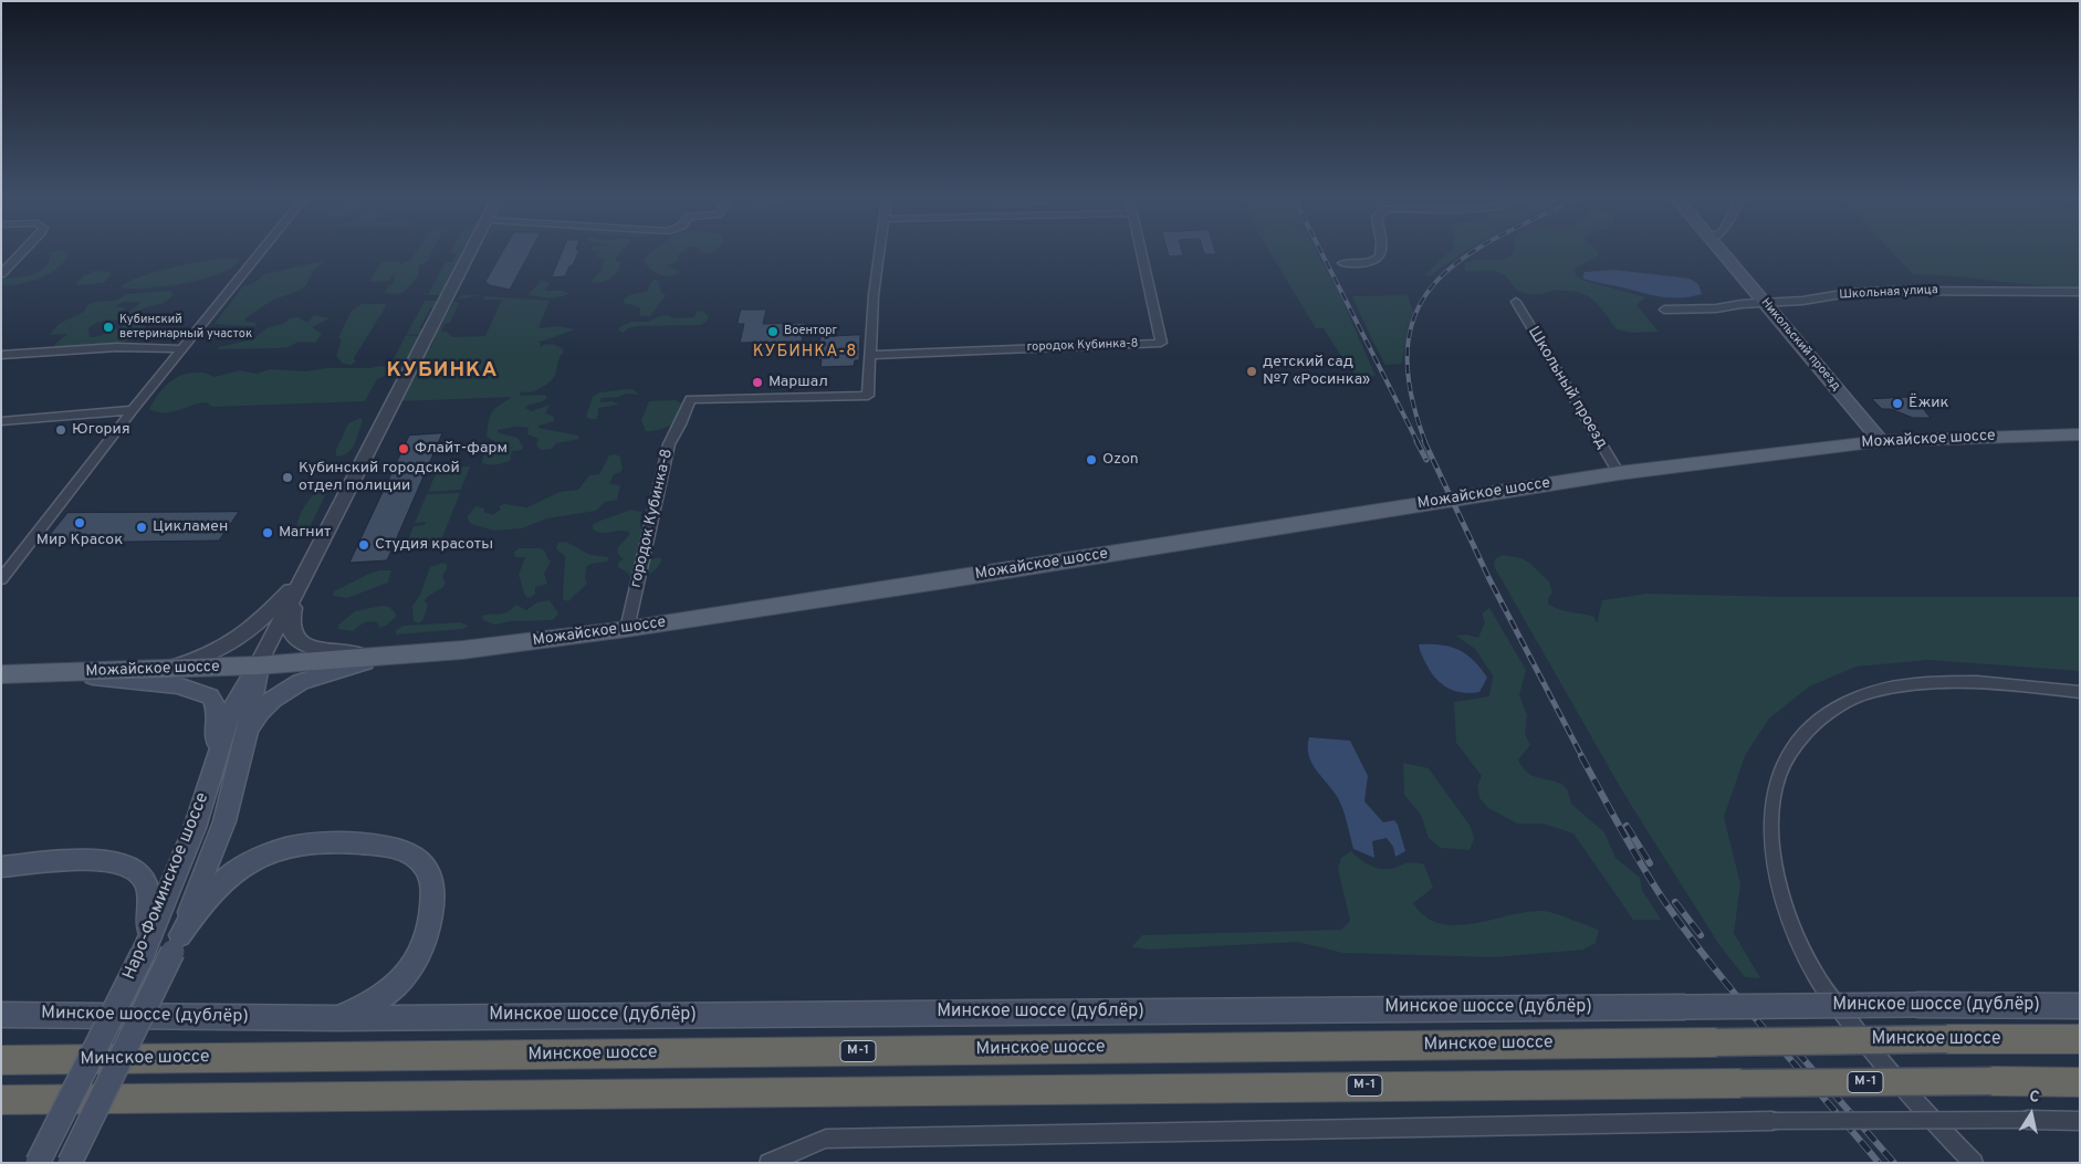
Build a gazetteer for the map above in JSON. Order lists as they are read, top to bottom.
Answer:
{
  "streets": {
    "highway": ["Минское шоссе", "М-1"],
    "main road": [
      "Никольский проезд",
      "Можайское шоссе",
      "Наро-Фоминское шоссе",
      "Минское шоссе (дублёр)"
    ],
    "street": ["Школьная улица", "городок Кубинка-8", "Школьный проезд"]
  },
  "crossings": [
    ["Школьная улица", "Никольский проезд"],
    ["Никольский проезд", "Можайское шоссе"],
    ["городок Кубинка-8", "Можайское шоссе"],
    ["Школьный проезд", "Можайское шоссе"],
    ["Можайское шоссе", "Наро-Фоминское шоссе"]
  ],
  "districts": ["КУБИНКА-8", "КУБИНКА"],
  "places": [
    "Кубинский ветеринарный участок",
    "Военторг",
    "детский сад №7 «Росинка»",
    "Маршал",
    "Ёжик",
    "Югория",
    "Флайт-фарм",
    "Ozon",
    "Кубинский городской отдел полиции",
    "Мир Красок",
    "Цикламен",
    "Магнит",
    "Студия красоты"
  ],
  "north": "top"
}
